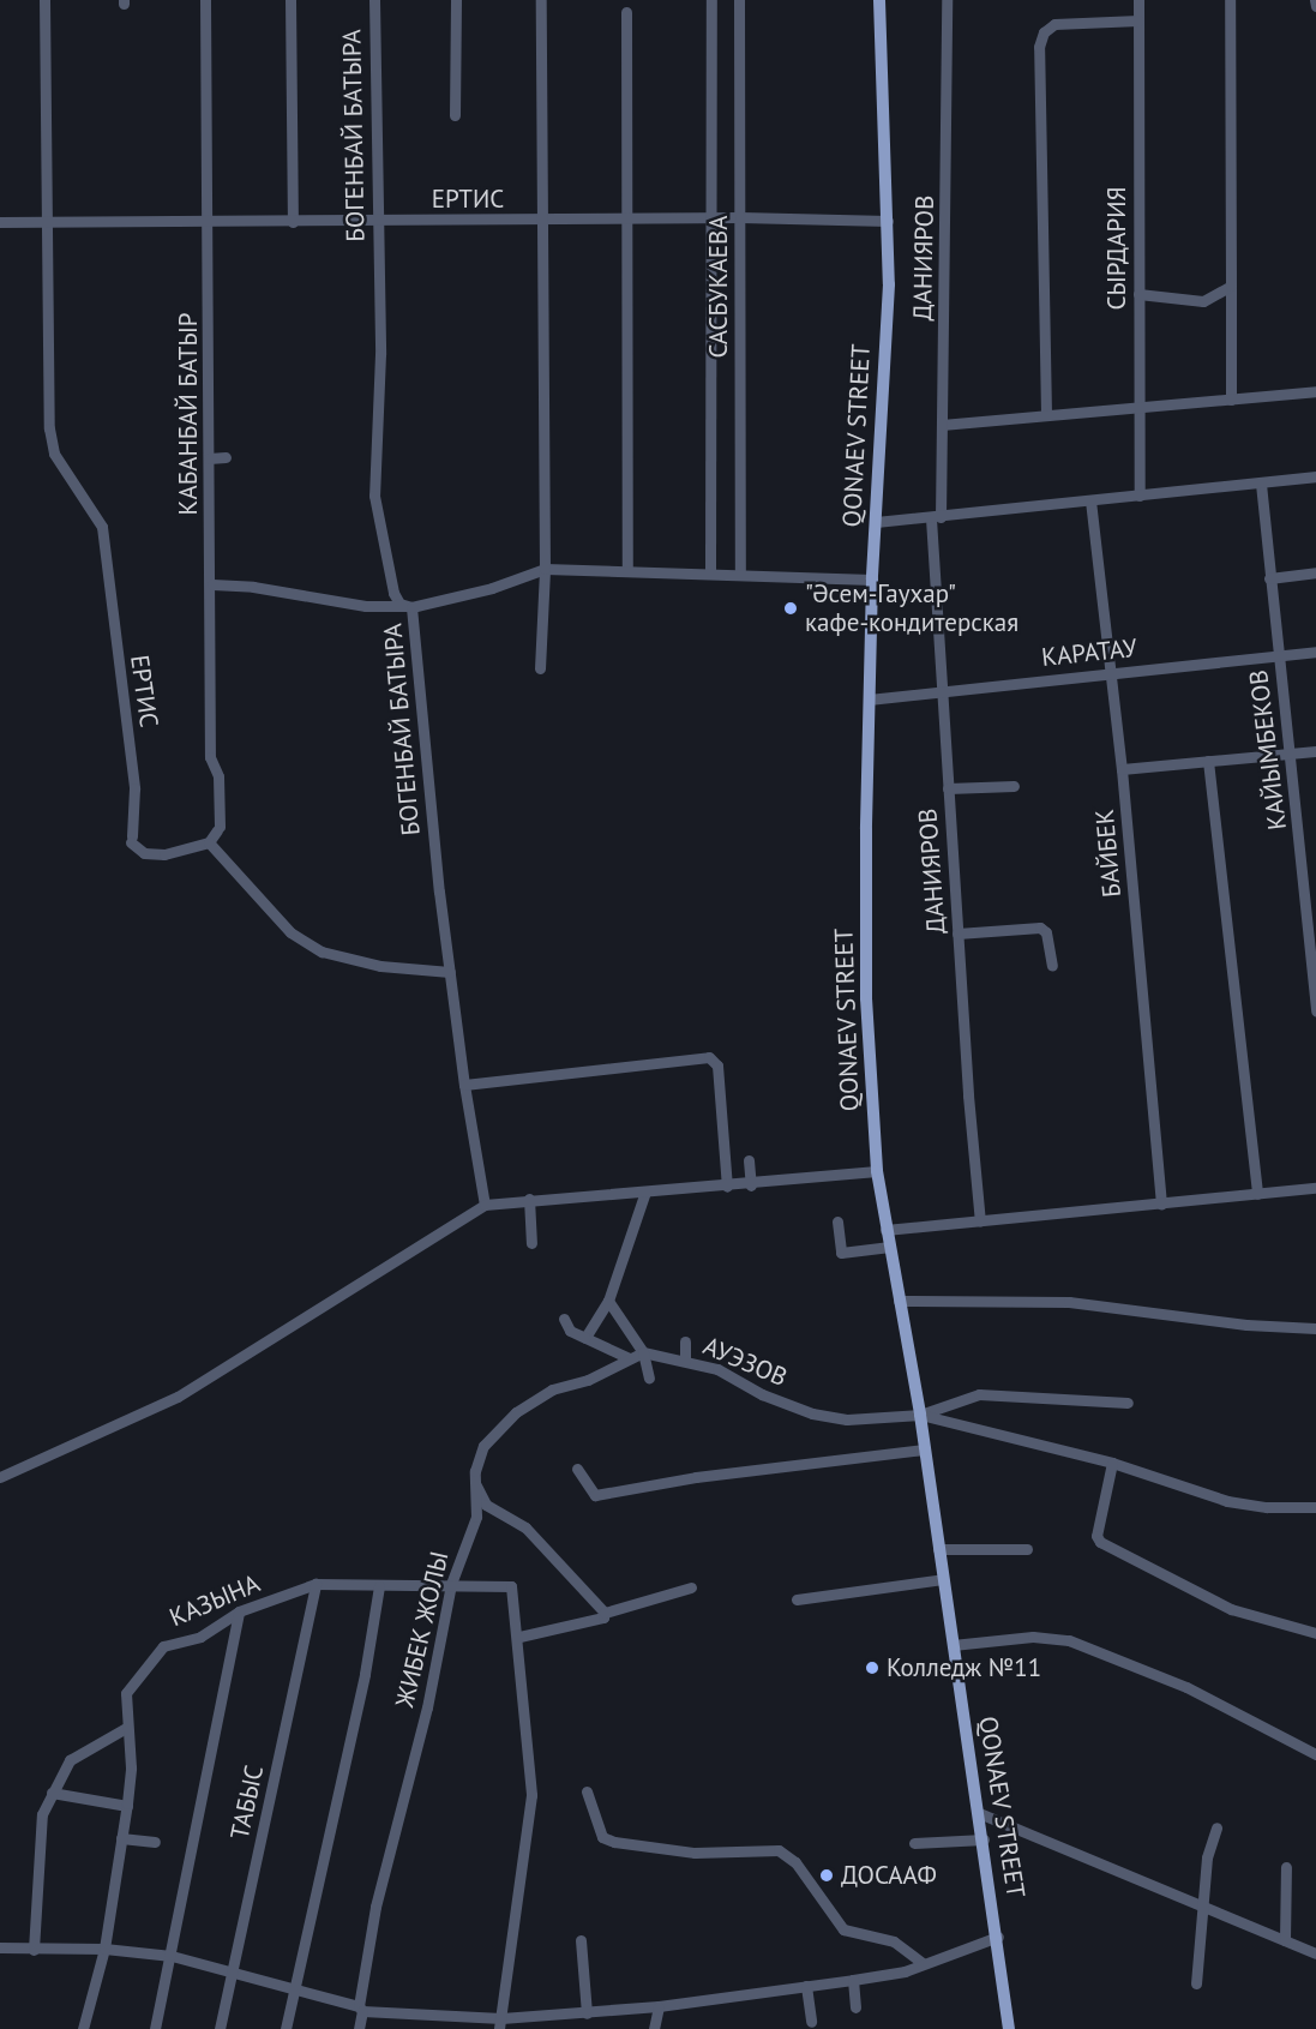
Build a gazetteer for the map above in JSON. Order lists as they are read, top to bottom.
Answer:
{
  "streets": {
    "main road": ["QONAEV STREET"],
    "street": [
      "БОГЕНБАЙ БАТЫРА",
      "ЕРТИС",
      "СЫРДАРИЯ",
      "ДАНИЯРОВ",
      "САСБУКАЕВА",
      "КАБАНБАЙ БАТЫР",
      "КАРАТАУ",
      "КАЙЫМБЕКОВ",
      "БАЙБЕК",
      "АУЭЗОВ",
      "КАЗЫНА",
      "ЖИБЕК ЖОЛЫ",
      "ТАБЫС"
    ]
  },
  "crossings": [
    ["БОГЕНБАЙ БАТЫРА", "ЕРТИС"],
    ["ЕРТИС", "САСБУКАЕВА"],
    ["ЕРТИС", "КАБАНБАЙ БАТЫР"],
    ["ЕРТИС", "QONAEV STREET"],
    ["ДАНИЯРОВ", "КАРАТАУ"],
    ["QONAEV STREET", "КАРАТАУ"],
    ["QONAEV STREET", "АУЭЗОВ"],
    ["КАРАТАУ", "КАЙЫМБЕКОВ"],
    ["КАРАТАУ", "БАЙБЕК"],
    ["АУЭЗОВ", "ЖИБЕК ЖОЛЫ"],
    ["КАЗЫНА", "ЖИБЕК ЖОЛЫ"],
    ["КАЗЫНА", "ТАБЫС"]
  ],
  "places": ["\"Әсем-Гаухар\" кафе-кондитерская", "Колледж №11", "ДОСААФ"]
}
